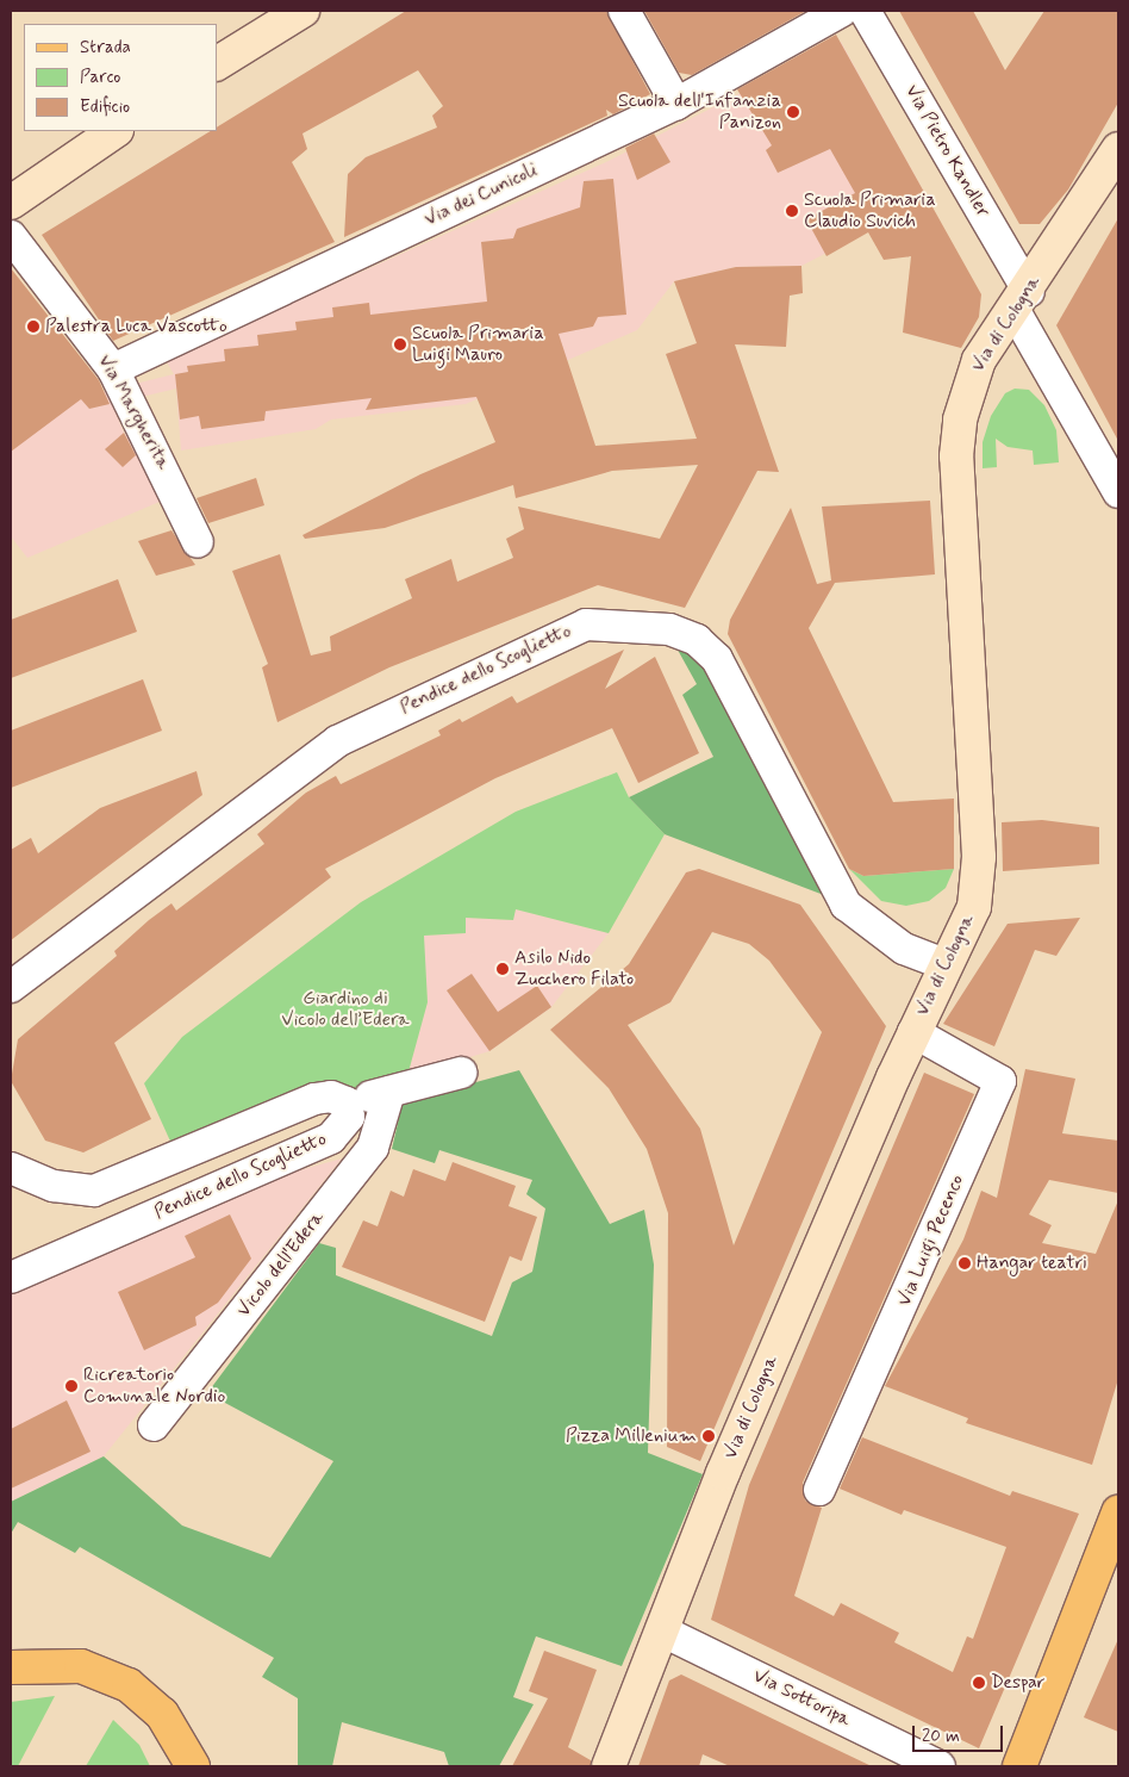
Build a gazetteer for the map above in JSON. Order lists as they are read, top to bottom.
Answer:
{
  "streets": {
    "main road": ["Via di Cologna"],
    "street": [
      "Via Pietro Kandler",
      "Via dei Cunicoli",
      "Via Margherita",
      "Pendice dello Scoglietto",
      "Via Luigi Pecenco",
      "Vicolo dell'Edera",
      "Via Sottoripa"
    ]
  },
  "crossings": [
    ["Via Pietro Kandler", "Via di Cologna"],
    ["Via dei Cunicoli", "Via Margherita"],
    ["Via di Cologna", "Pendice dello Scoglietto"],
    ["Via di Cologna", "Via Luigi Pecenco"],
    ["Via di Cologna", "Via Sottoripa"]
  ],
  "parks": ["Giardino di Vicolo dell’Edera"],
  "places": [
    "Scuola dell'Infanzia Panizon",
    "Scuola Primaria Claudio Suvich",
    "Palestra Luca Vascotto",
    "Scuola Primaria Luigi Mauro",
    "Asilo Nido Zucchero Filato",
    "Hangar teatri",
    "Ricreatorio Comunale Nordio",
    "Pizza Millenium",
    "Despar"
  ],
  "legend": ["Strada", "Parco", "Edificio"],
  "scale_bar": "20 m"
}
